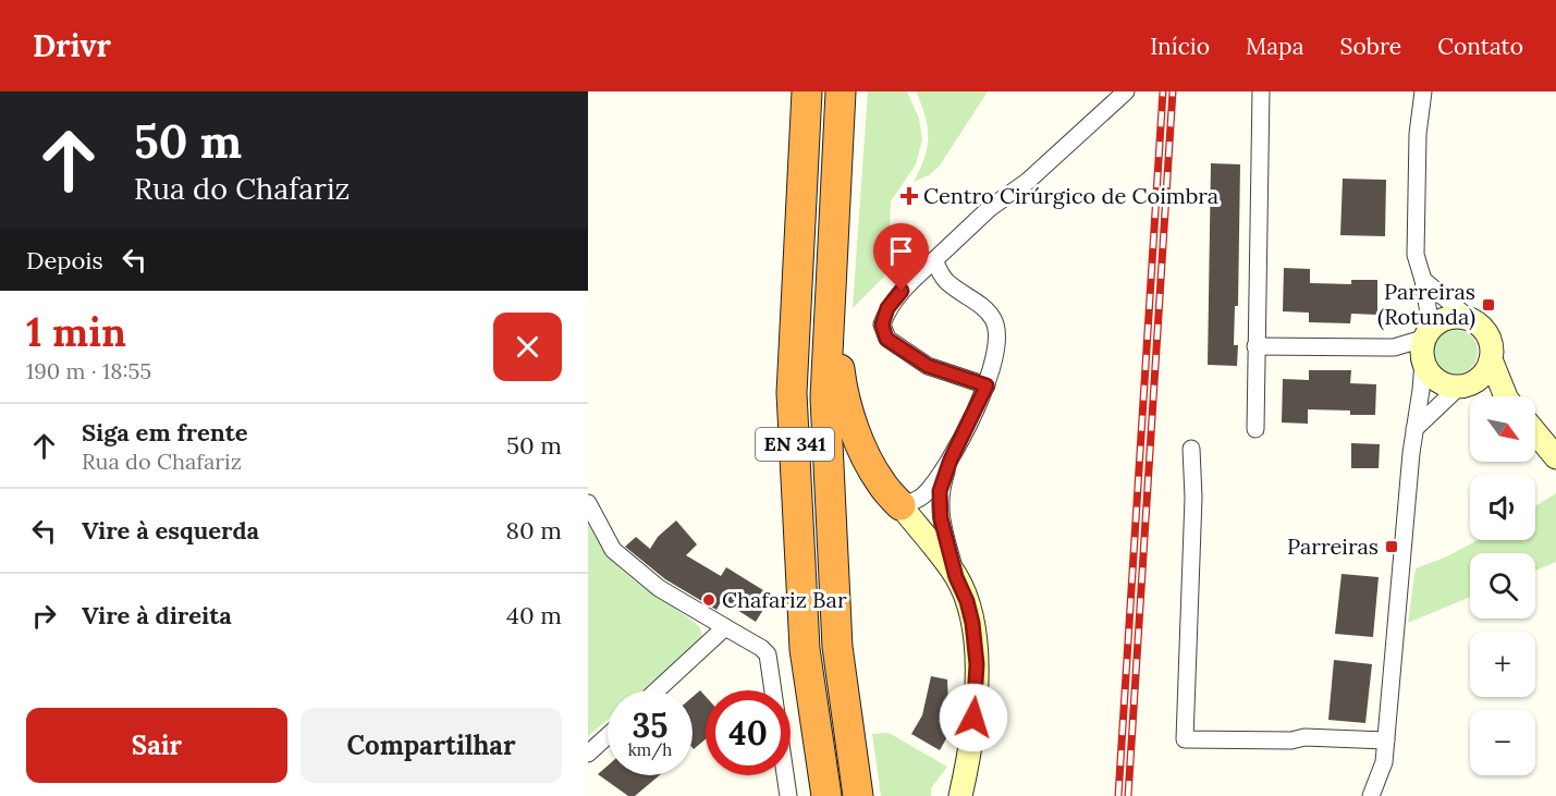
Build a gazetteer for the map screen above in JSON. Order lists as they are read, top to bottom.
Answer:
{
  "streets": {
    "highway": ["EN 341"]
  },
  "places": {
    "health": ["Centro Cirúrgico de Coimbra"],
    "transit": ["Parreiras (Rotunda)", "Parreiras"],
    "other": ["Chafariz Bar"]
  },
  "north": "bottom right",
  "page": {
    "header": "Drivr",
    "nav": [
      "Início",
      "Mapa",
      "Sobre",
      "Contato"
    ],
    "turn": ["50 m", "Rua do Chafariz"],
    "then": "Depois",
    "heading": ["1 min", "190 m · 18:55"],
    "map_buttons": ["+", "−"],
    "list": [
      {
        "name": "Siga em frente",
        "note": "Rua do Chafariz",
        "value": "50 m"
      },
      {
        "name": "Vire à esquerda",
        "value": "80 m"
      },
      {
        "name": "Vire à direita",
        "value": "40 m"
      }
    ],
    "speed": "35 km/h",
    "limit": "40",
    "buttons": ["Sair", "Compartilhar"]
  }
}
